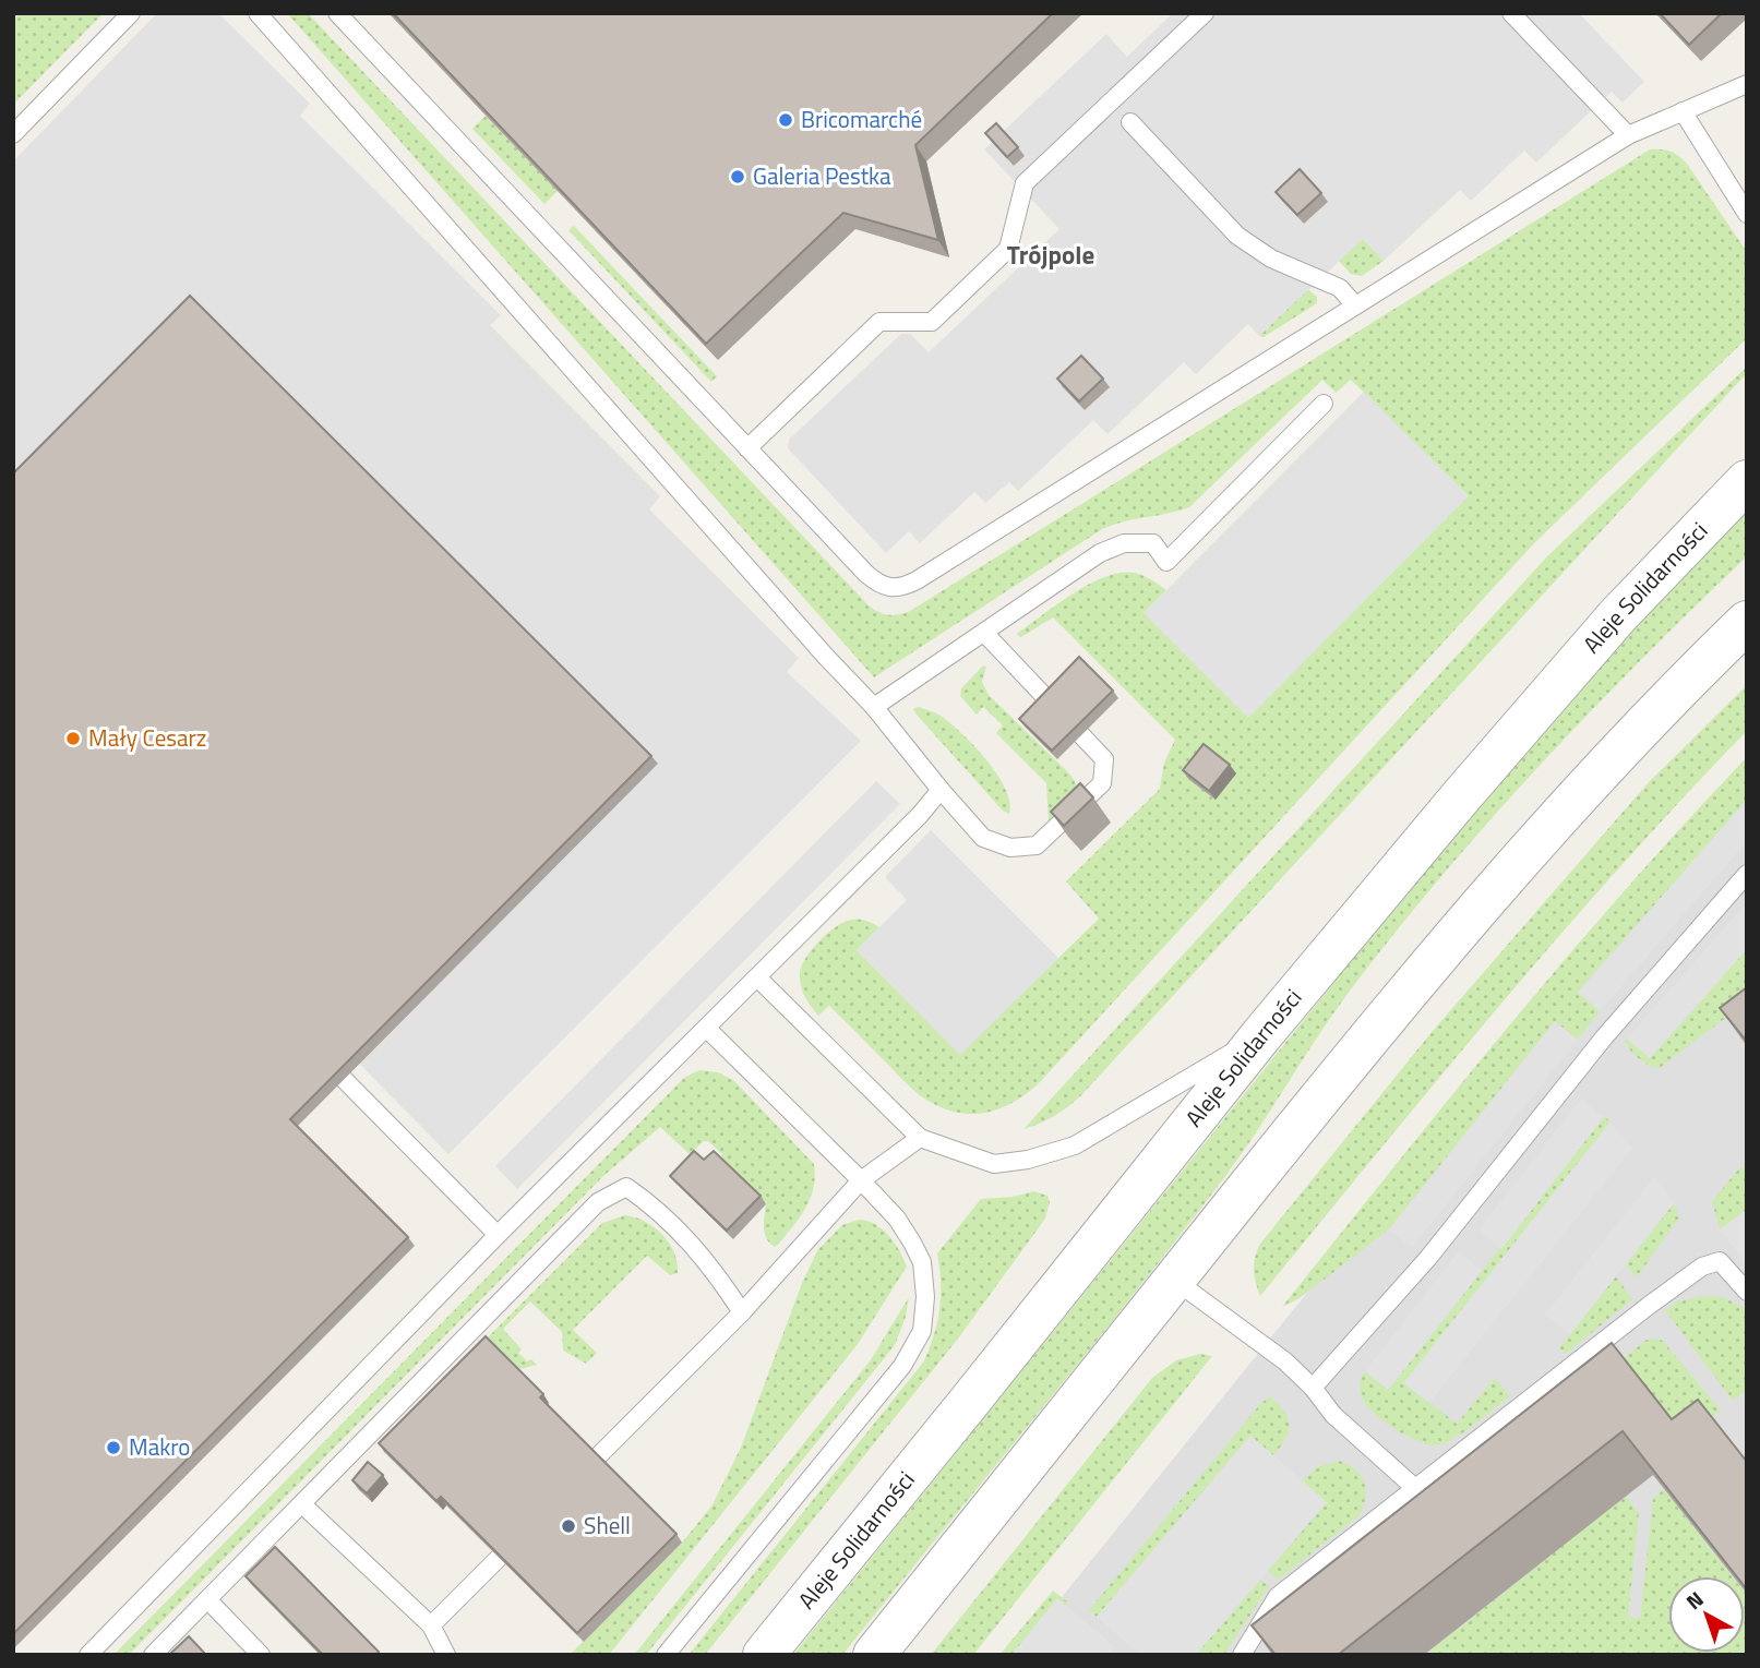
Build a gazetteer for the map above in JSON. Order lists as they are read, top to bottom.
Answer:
{
  "streets": {
    "street": ["Aleje Solidarności"]
  },
  "districts": ["Trójpole"],
  "places": [
    "Bricomarché",
    "Galeria Pestka",
    "Mały Cesarz",
    "Makro",
    "Shell"
  ],
  "north": "top left"
}
